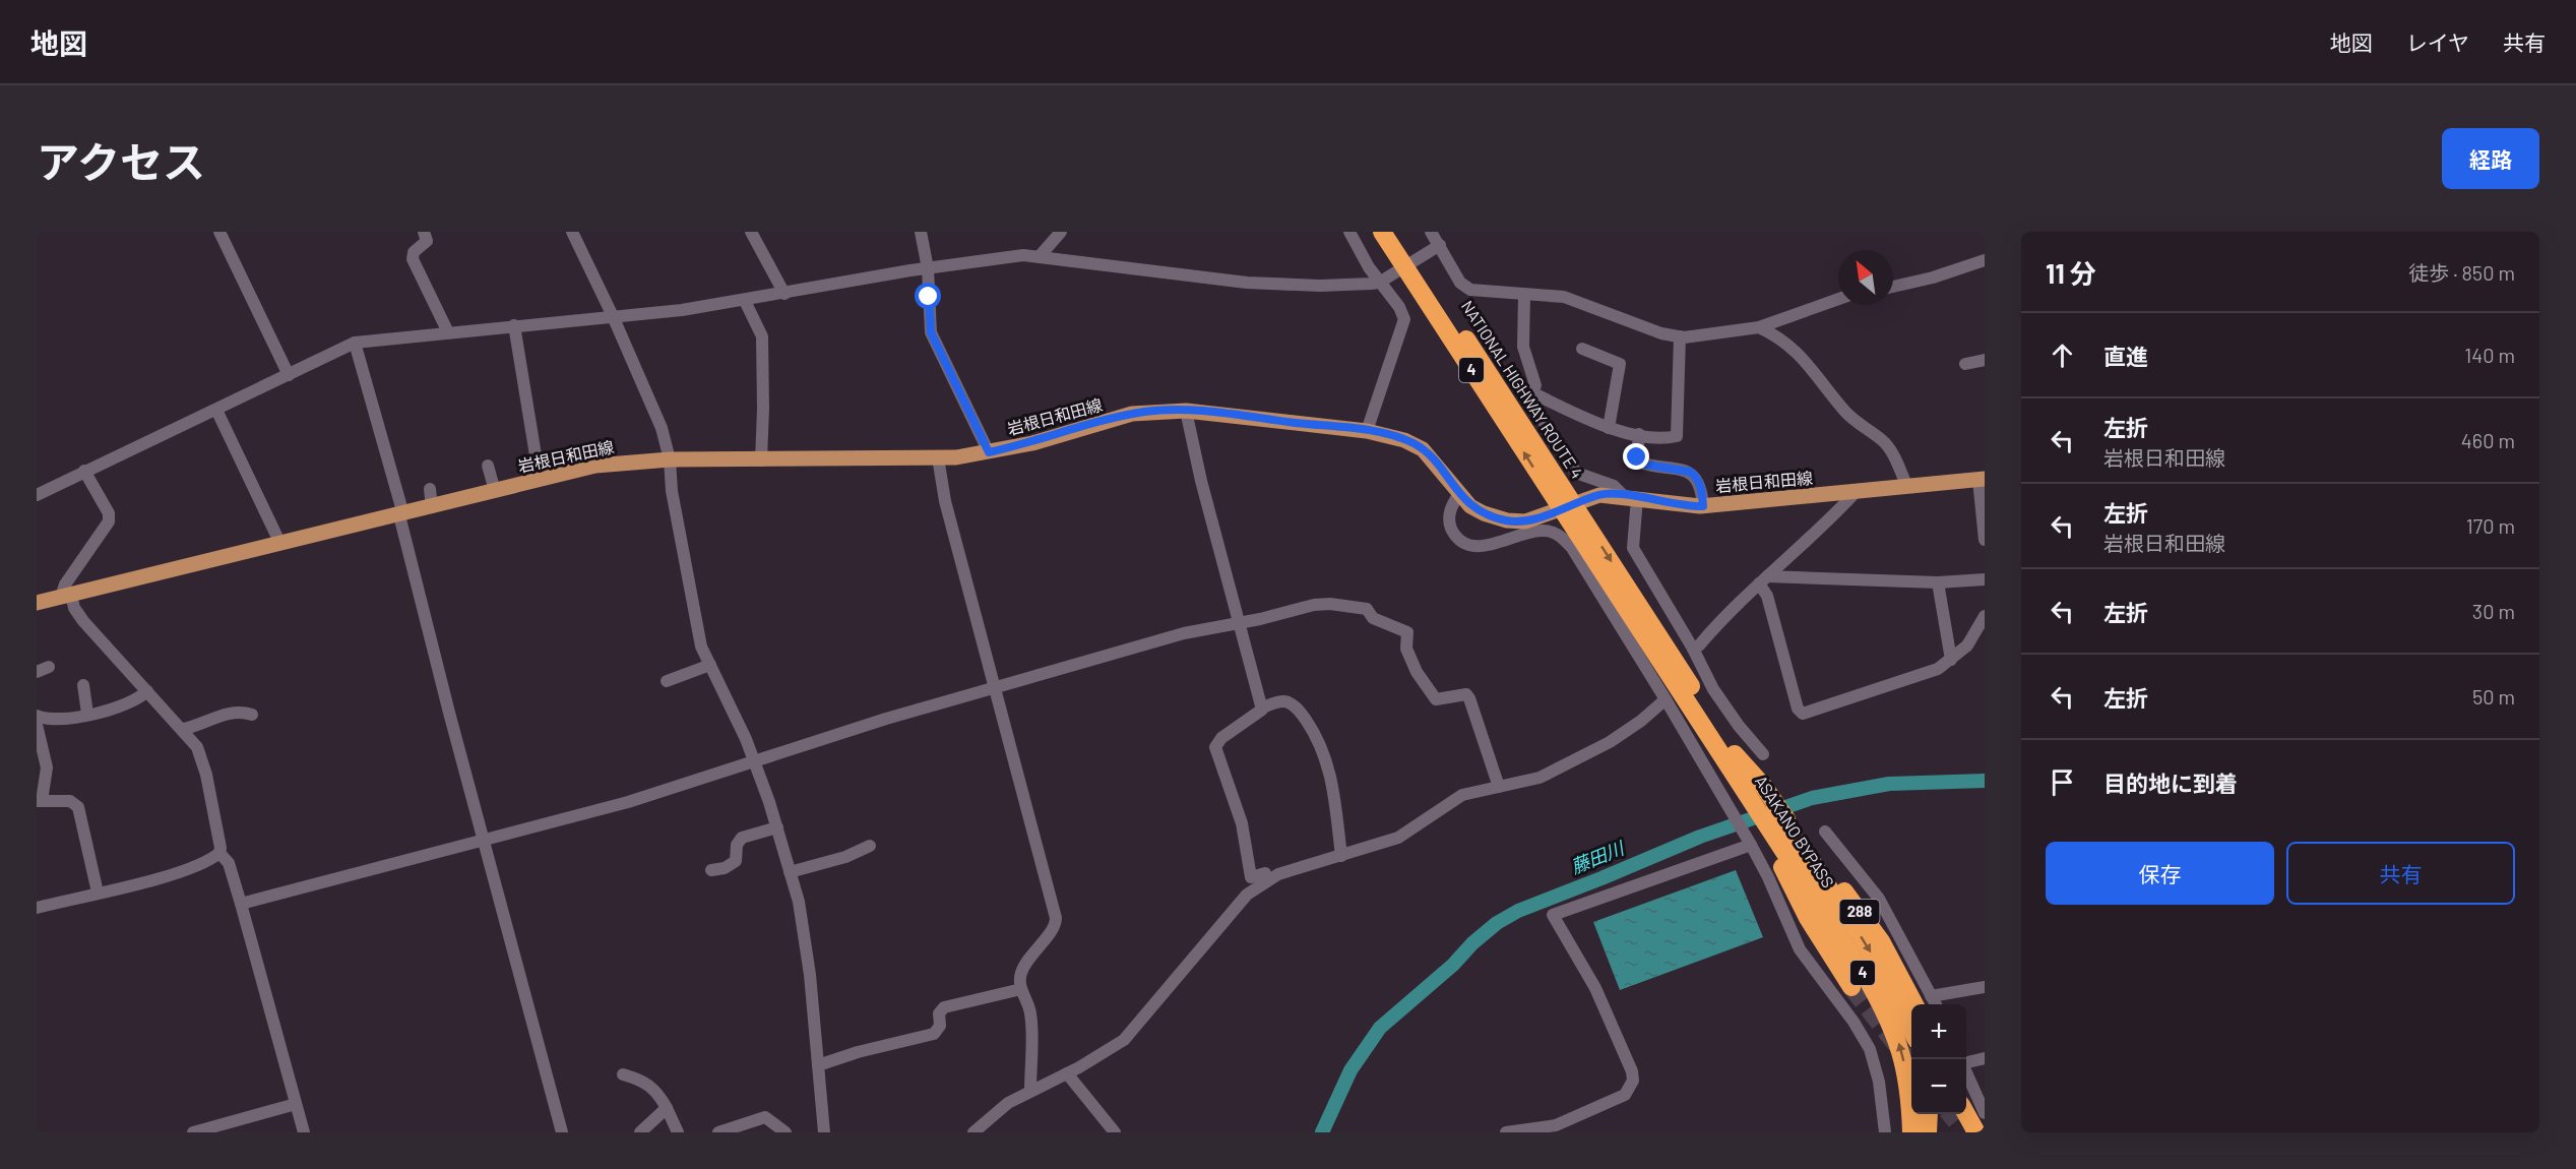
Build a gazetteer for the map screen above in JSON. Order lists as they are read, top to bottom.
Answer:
{
  "streets": {
    "highway": [
      "4",
      "NATIONAL HIGHWAY ROUTE 4",
      "ASAKANO BYPASS",
      "288"
    ],
    "main road": ["岩根日和田線"]
  },
  "crossings": [
    ["NATIONAL HIGHWAY ROUTE 4", "岩根日和田線"],
    ["NATIONAL HIGHWAY ROUTE 4", "288"],
    ["ASAKANO BYPASS", "288"]
  ],
  "water": ["藤田川"],
  "north": "top left",
  "page": {
    "header": "地図",
    "nav": ["地図", "レイヤ", "共有"],
    "title": "アクセス",
    "buttons": [
      "経路",
      ["保存", "共有"]
    ],
    "heading": ["11 分", "徒歩 · 850 m"],
    "list": [
      ["直進", "140 m"],
      ["左折", "岩根日和田線", "460 m"],
      ["左折", "岩根日和田線", "170 m"],
      ["左折", "30 m"],
      ["左折", "50 m"],
      "目的地に到着"
    ],
    "map_buttons": ["+", "−"]
  }
}
